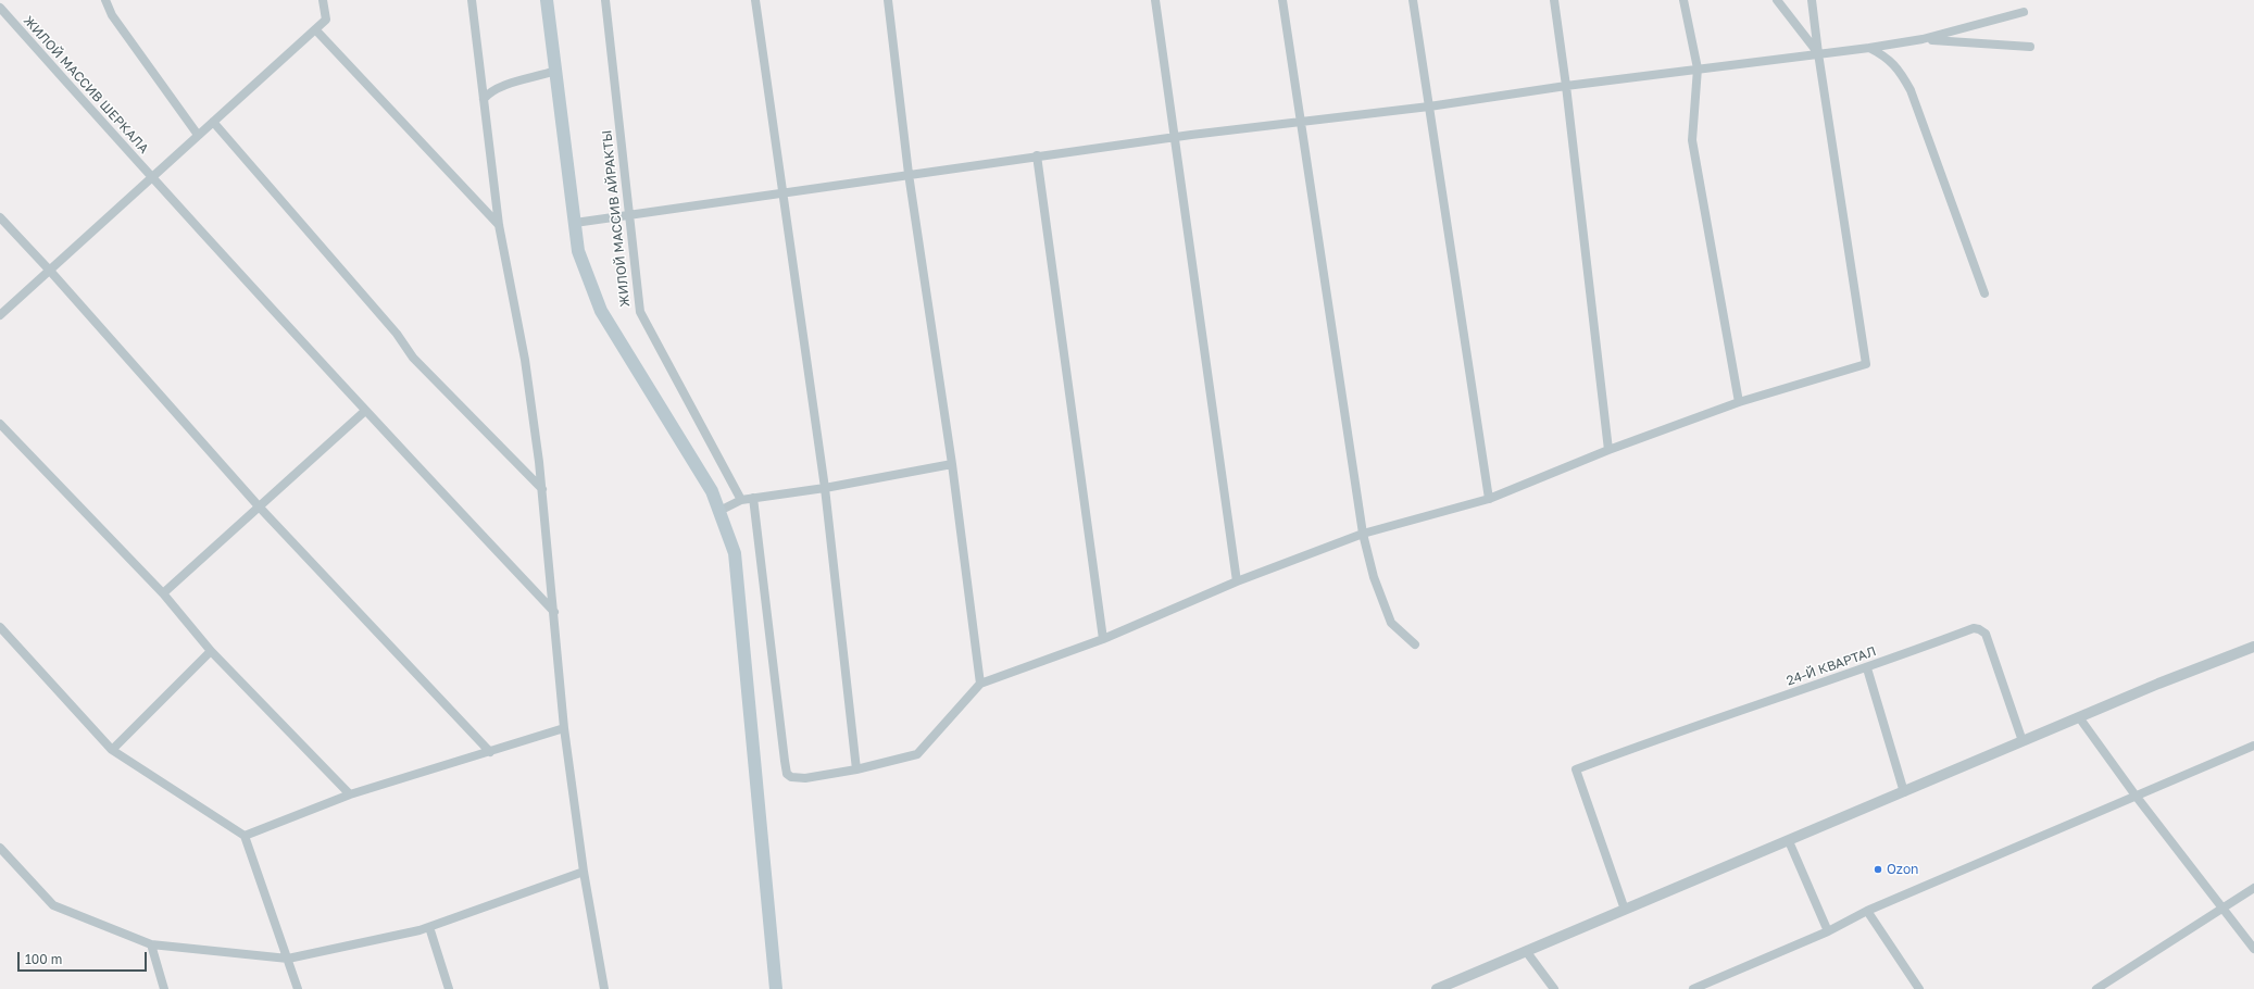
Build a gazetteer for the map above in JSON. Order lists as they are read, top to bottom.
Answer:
{
  "streets": {
    "street": ["ЖИЛОЙ МАССИВ ШЕРКАЛА", "ЖИЛОЙ МАССИВ АЙРАКТЫ", "24-Й КВАРТАЛ"]
  },
  "places": ["Ozon"],
  "scale_bar": "100 m"
}
